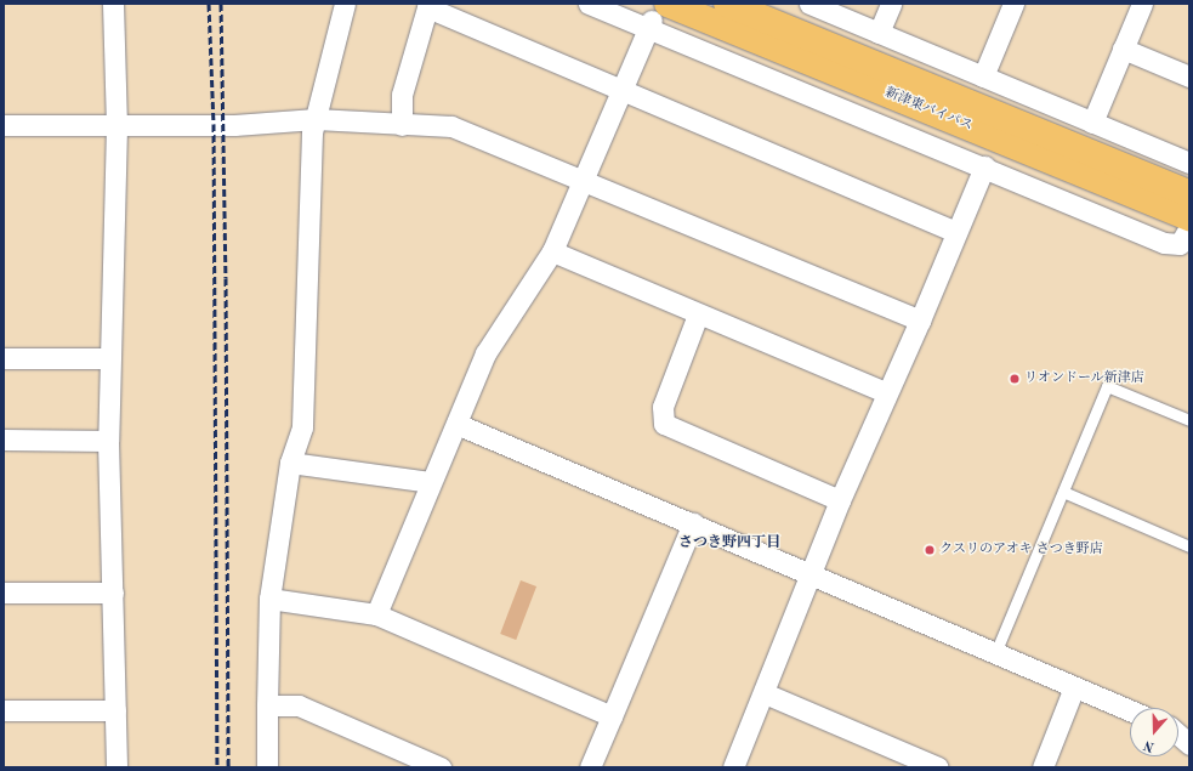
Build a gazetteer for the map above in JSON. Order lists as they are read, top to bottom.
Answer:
{
  "streets": {
    "highway": ["新津東バイパス"]
  },
  "districts": ["さつき野四丁目"],
  "places": ["リオンドール新津店", "クスリのアオキ さつき野店"],
  "north": "bottom"
}
